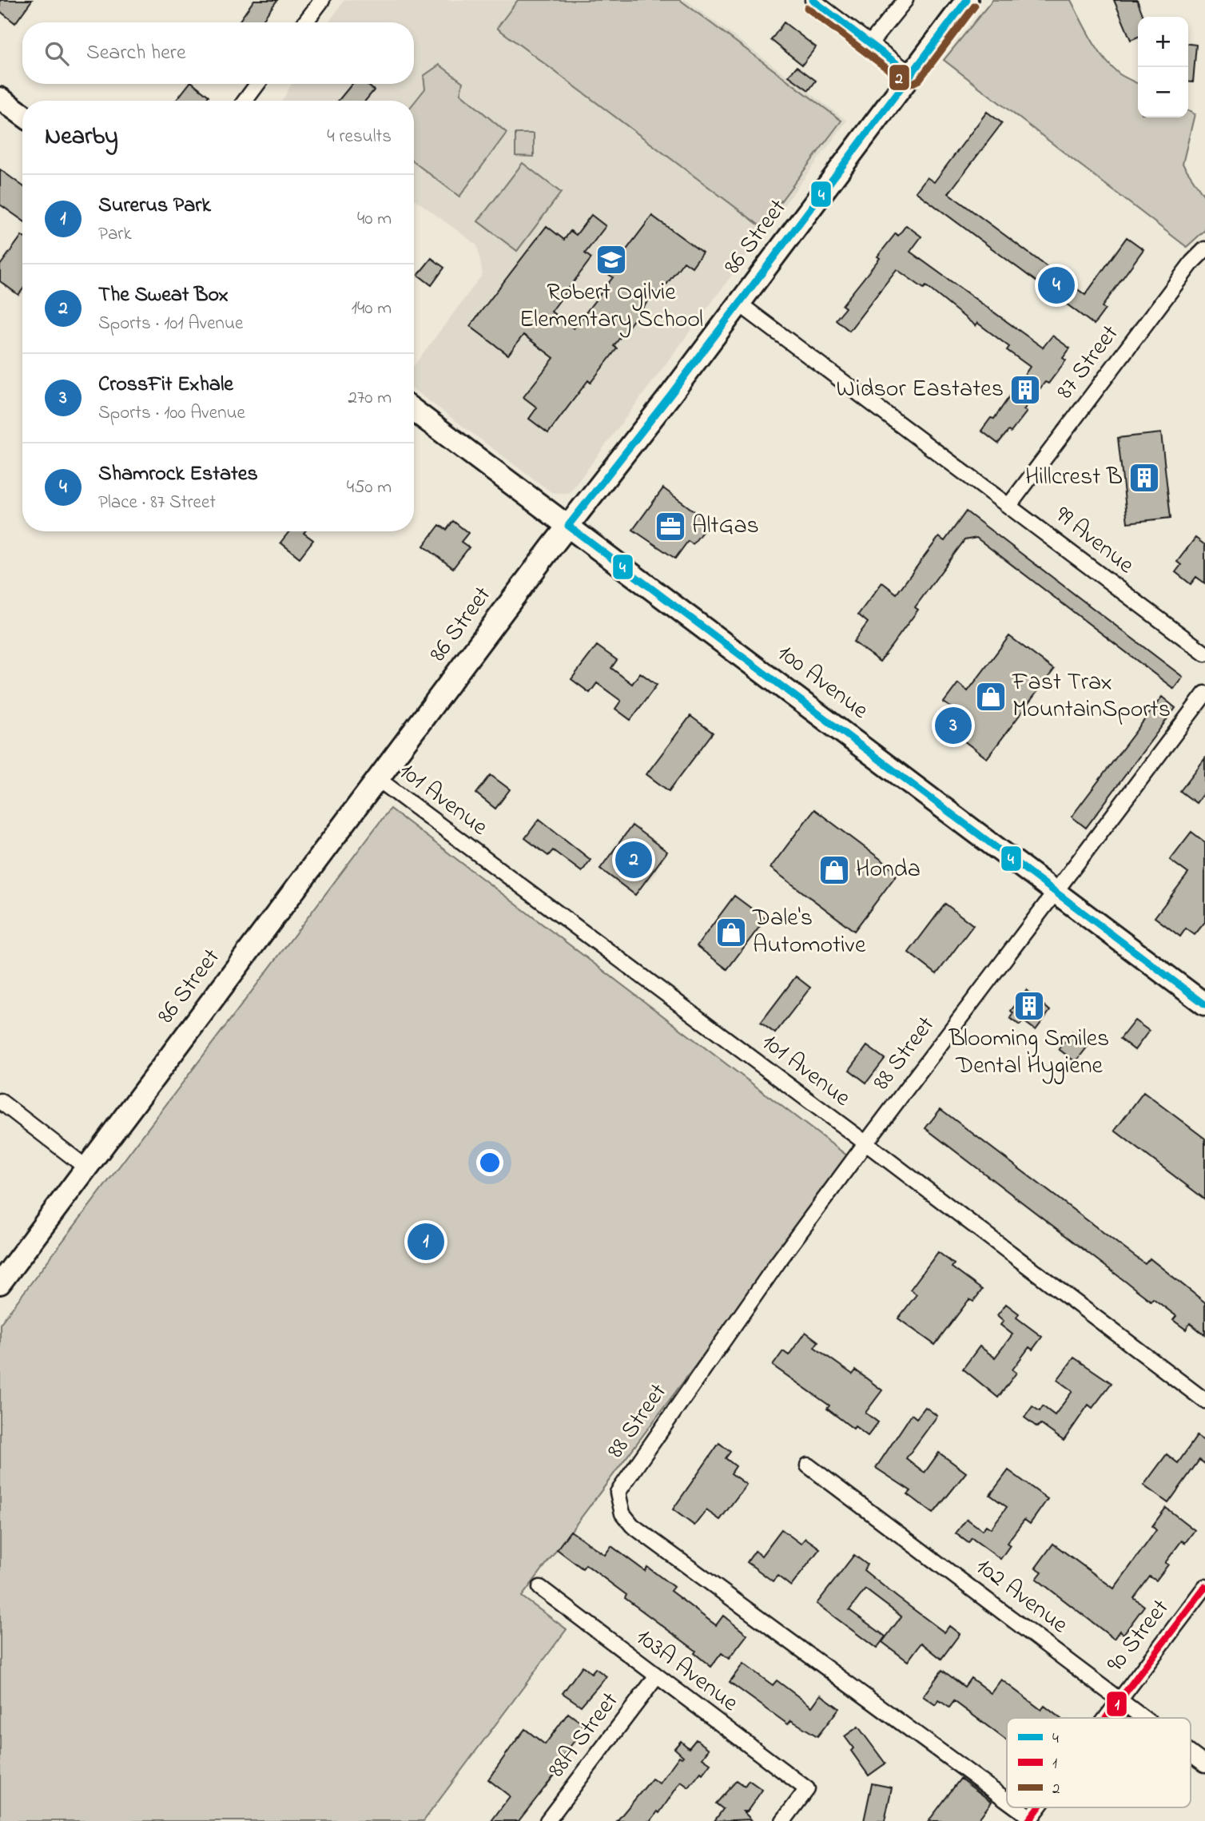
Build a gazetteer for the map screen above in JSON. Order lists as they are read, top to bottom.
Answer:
{
  "streets": {
    "main road": ["86 Street", "100 Avenue"],
    "street": [
      "87 Street",
      "99 Avenue",
      "101 Avenue",
      "88 Street",
      "102 Avenue",
      "90 Street",
      "103A Avenue",
      "88A Street"
    ]
  },
  "crossings": [
    ["86 Street", "99 Avenue"],
    ["86 Street", "100 Avenue"],
    ["86 Street", "101 Avenue"],
    ["87 Street", "99 Avenue"],
    ["100 Avenue", "88 Street"],
    ["101 Avenue", "88 Street"],
    ["88 Street", "90 Street"],
    ["102 Avenue", "90 Street"],
    ["103A Avenue", "88A Street"]
  ],
  "places": {
    "school or university": ["Robert Ogilvie Elementary School"],
    "building": ["Widsor Eastates", "Hillcrest B", "Blooming Smiles Dental Hygiene"],
    "office": ["AltGas"],
    "shop": ["Fast Trax MountainSports", "Honda", "Dale's Automotive"]
  },
  "lines": ["transit line 4", "transit line 2", "transit line 1"],
  "legend": ["4", "1", "2"],
  "page": {
    "map_buttons": ["+", "−"],
    "search": "Search here",
    "heading": ["Nearby", "4 results"],
    "list": [
      {
        "mark": "1",
        "name": "Surerus Park",
        "note": "Park",
        "value": "40 m"
      },
      {
        "mark": "2",
        "name": "The Sweat Box",
        "note": "Sports · 101 Avenue",
        "value": "140 m"
      },
      {
        "mark": "3",
        "name": "CrossFit Exhale",
        "note": "Sports · 100 Avenue",
        "value": "270 m"
      },
      {
        "mark": "4",
        "name": "Shamrock Estates",
        "note": "Place · 87 Street",
        "value": "450 m"
      }
    ],
    "pins": [
      "4",
      "3",
      "2",
      "1"
    ]
  }
}
